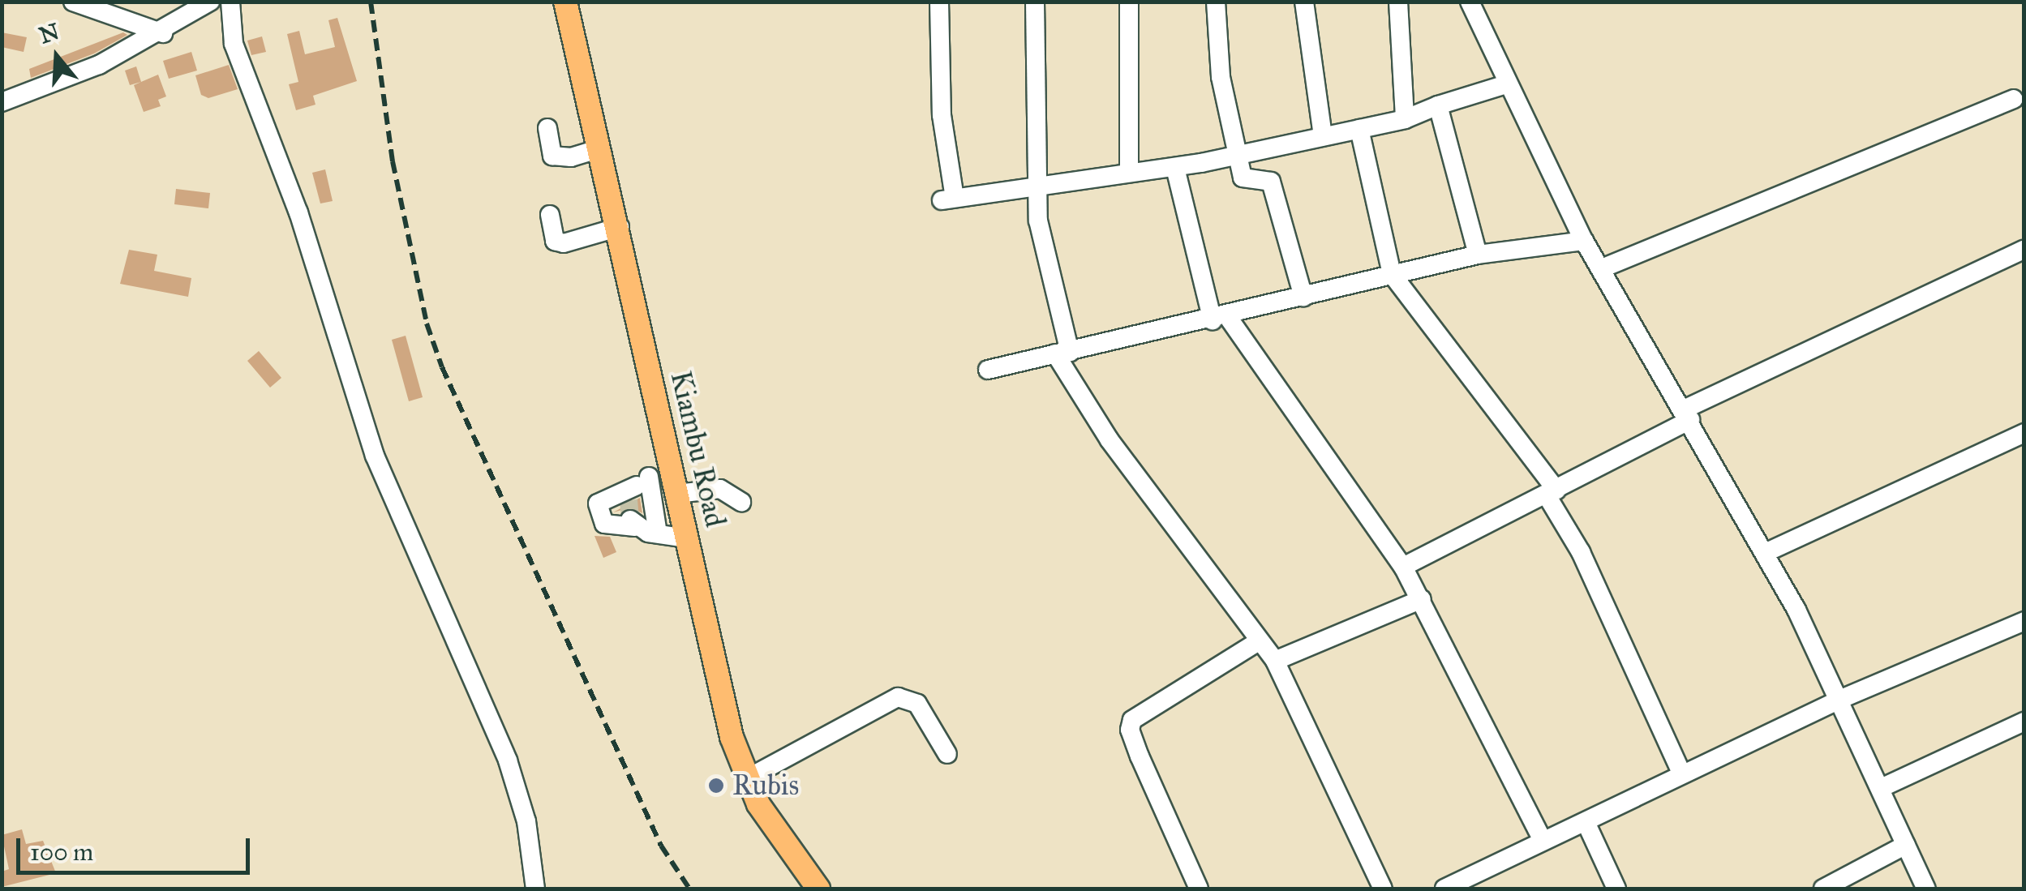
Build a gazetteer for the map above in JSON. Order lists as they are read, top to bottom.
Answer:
{
  "streets": {
    "main road": ["Kiambu Road"]
  },
  "places": ["Rubis"],
  "scale_bar": "100 m",
  "north": "top"
}
